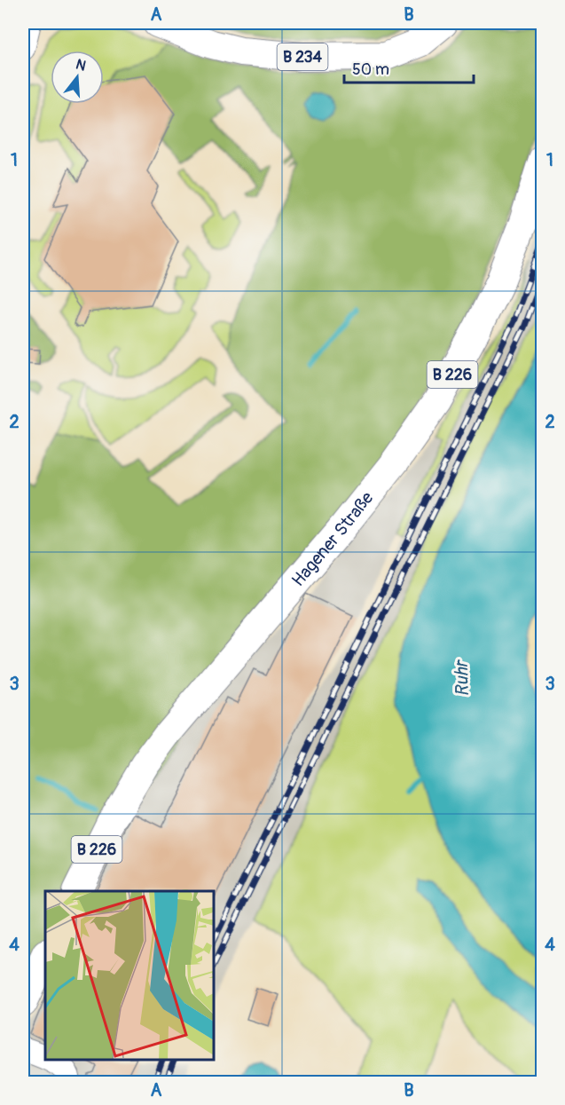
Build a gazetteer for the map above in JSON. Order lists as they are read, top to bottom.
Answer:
{
  "streets": {
    "main road": ["B 234", "B 226", "Hagener Straße"]
  },
  "water": ["Ruhr"],
  "scale_bar": "50 m",
  "north": "top",
  "grid": {
    "columns": ["A", "B"],
    "rows": [
      "1",
      "2",
      "3",
      "4"
    ]
  }
}
